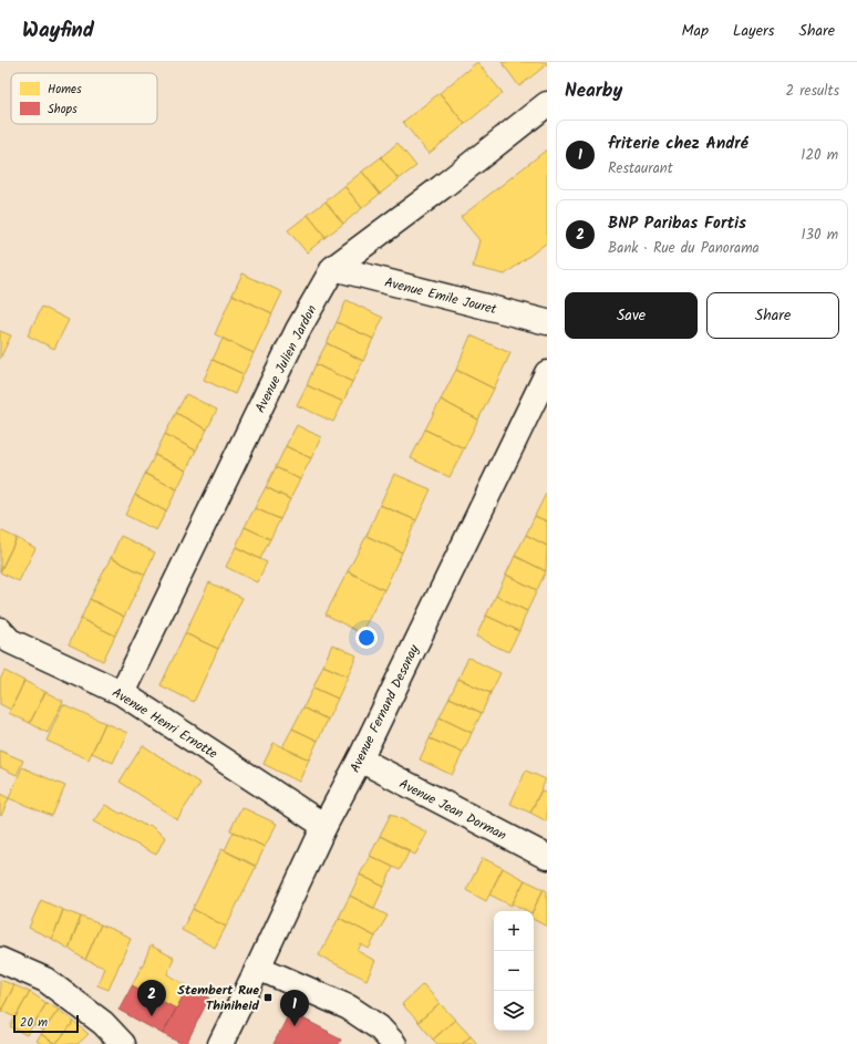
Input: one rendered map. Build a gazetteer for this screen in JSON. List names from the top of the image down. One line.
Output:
{"streets":{"street":["Avenue Emile Jouret","Avenue Julien Jardon","Avenue Fernand Desonay","Avenue Henri Ernotte","Avenue Jean Dorman"]},"crossings":[["Avenue Emile Jouret","Avenue Julien Jardon"],["Avenue Julien Jardon","Avenue Henri Ernotte"],["Avenue Fernand Desonay","Avenue Henri Ernotte"],["Avenue Fernand Desonay","Avenue Jean Dorman"]],"places":{"transit":["Stembert Rue Thiniheid"]},"legend":["Homes","Shops"],"scale_bar":"20 m","page":{"header":"Wayfind","nav":["Map","Layers","Share"],"heading":["Nearby","2 results"],"list":[{"mark":"1","name":"friterie chez André","note":"Restaurant","value":"120 m"},{"mark":"2","name":"BNP Paribas Fortis","note":"Bank · Rue du Panorama","value":"130 m"}],"buttons":["Save","Share"],"map_buttons":["+","−"],"pins":["2","1"],"scale":"20 m"}}
